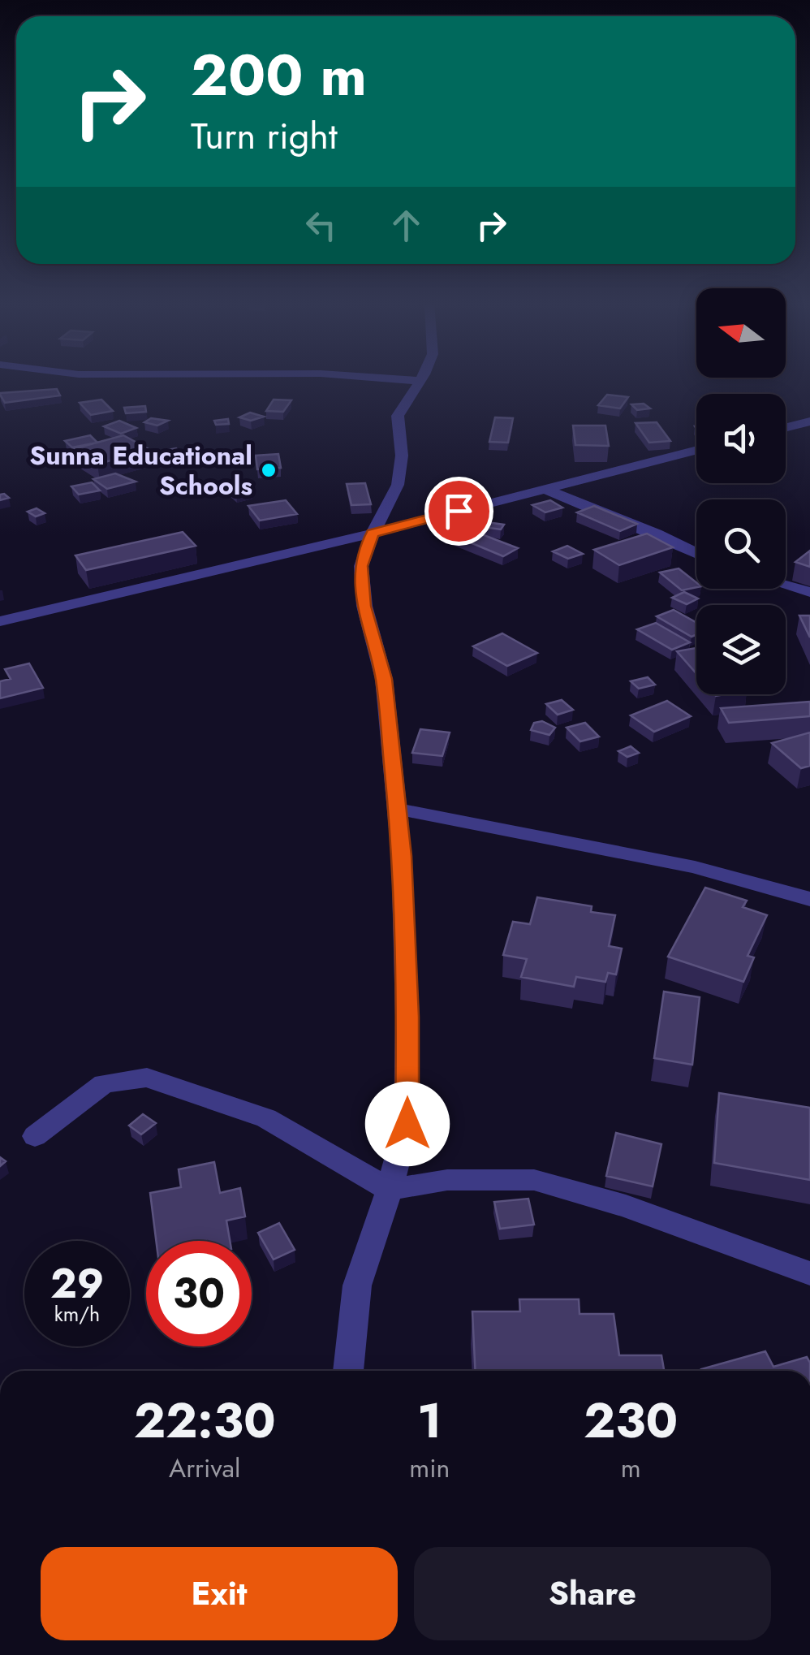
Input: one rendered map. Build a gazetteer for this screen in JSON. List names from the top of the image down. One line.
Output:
{"places":["Sunna Educational Schools"],"north":"left","page":{"turn":["200 m","Turn right"],"speed":"29 km/h","limit":"30","eta":["22:30","Arrival","1","min","230","m"],"buttons":["Exit","Share"]}}
